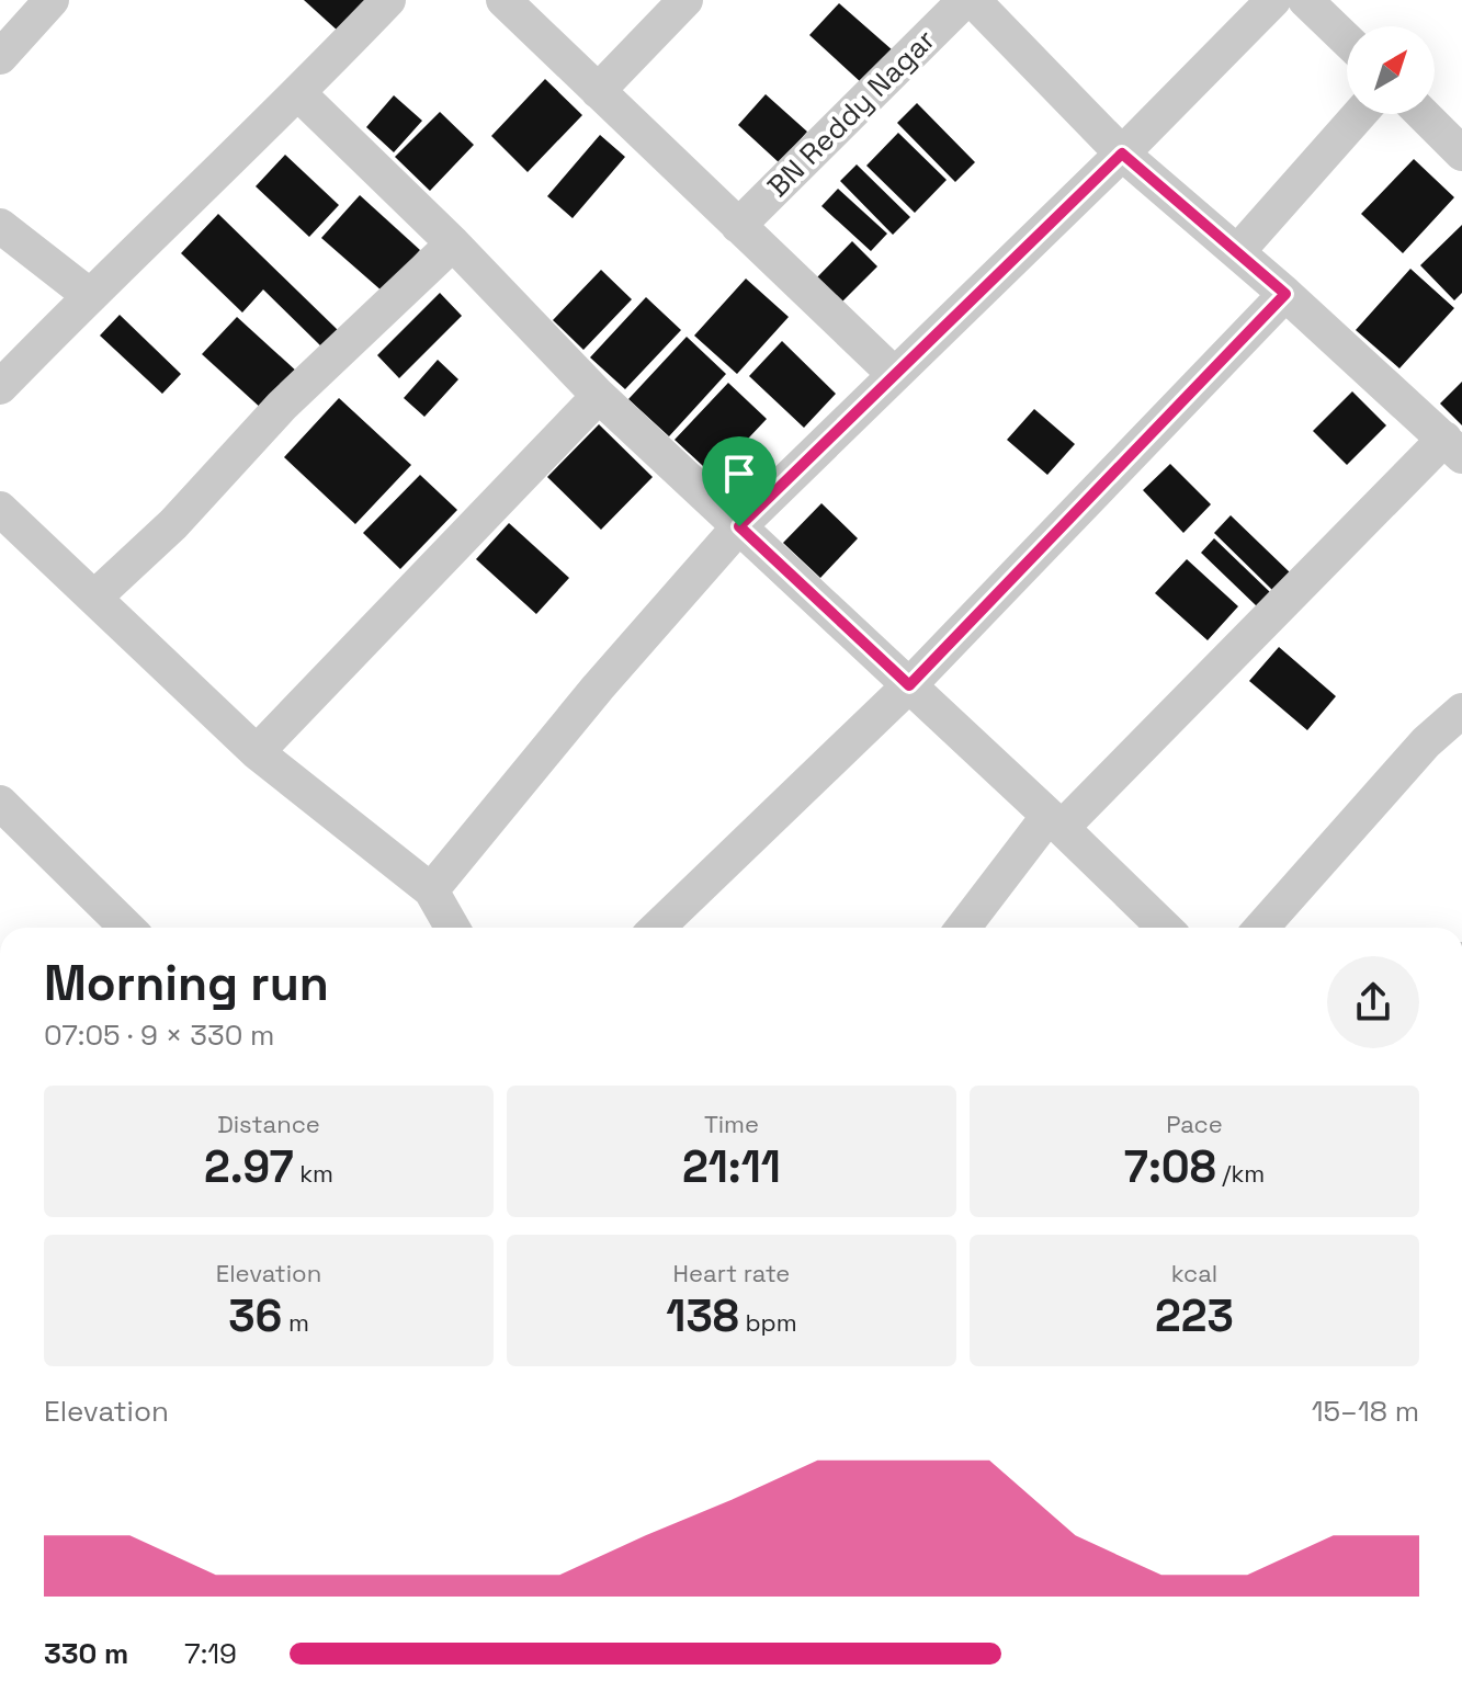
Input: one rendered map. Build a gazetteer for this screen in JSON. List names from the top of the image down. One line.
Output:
{"streets":{"street":["BN Reddy Nagar"]},"north":"top right","page":{"heading":["Morning run","07:05 · 9 × 330 m"],"stats":[["Distance","2.97 km"],["Time","21:11"],["Pace","7:08 /km"],["Elevation","36 m"],["Heart rate","138 bpm"],["kcal","223"]],"chart":["Elevation","15–18 m"],"list":[{"name":"330 m","note":"7:19"}]}}
